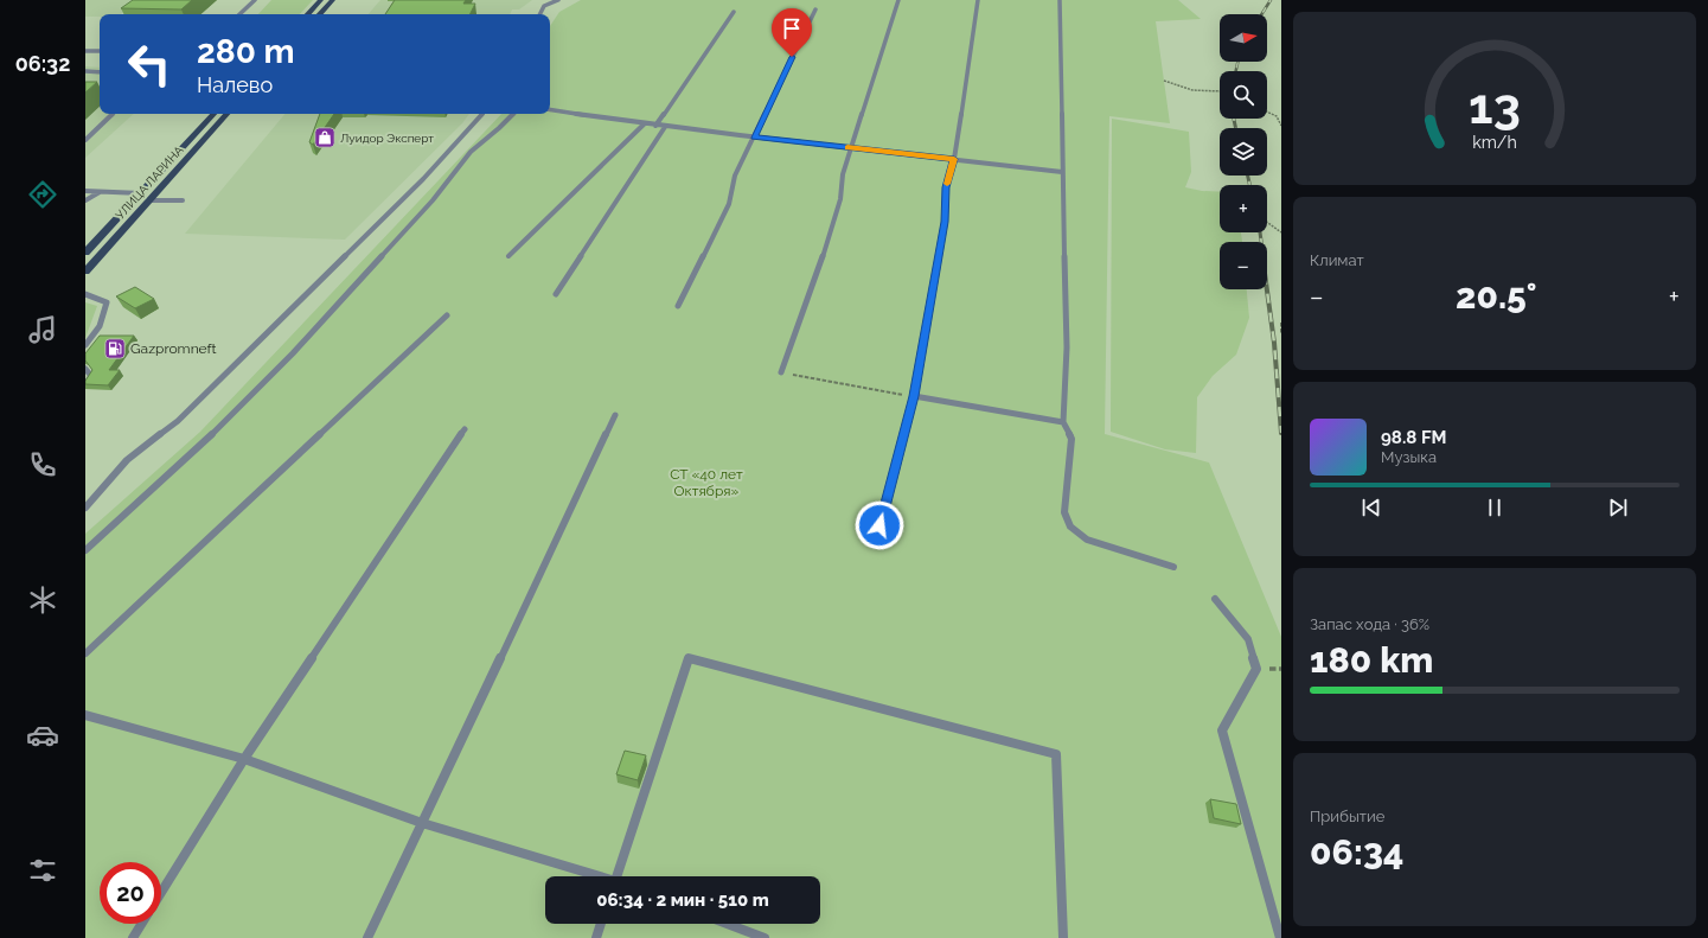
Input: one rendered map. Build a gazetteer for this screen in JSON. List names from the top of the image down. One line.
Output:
{"streets":{"main road":["УЛИЦА ЛАРИНА"]},"parks":["СТ «40 лет Октября»"],"places":{"shop":["Луидор Эксперт"],"fuel station":["Gazpromneft"]},"north":"right","page":{"tabs":"06:32","map_buttons":["+","−"],"turn":["280 m","Налево"],"tile":["Климат",["Запас хода · 36%","180 km"],["Прибытие","06:34"]],"heat":["−","20.5°","+"],"song":["98.8 FM","Музыка"],"limit":"20","trip":"06:34 · 2 мин · 510 m","gauge":["13","km/h"]}}
